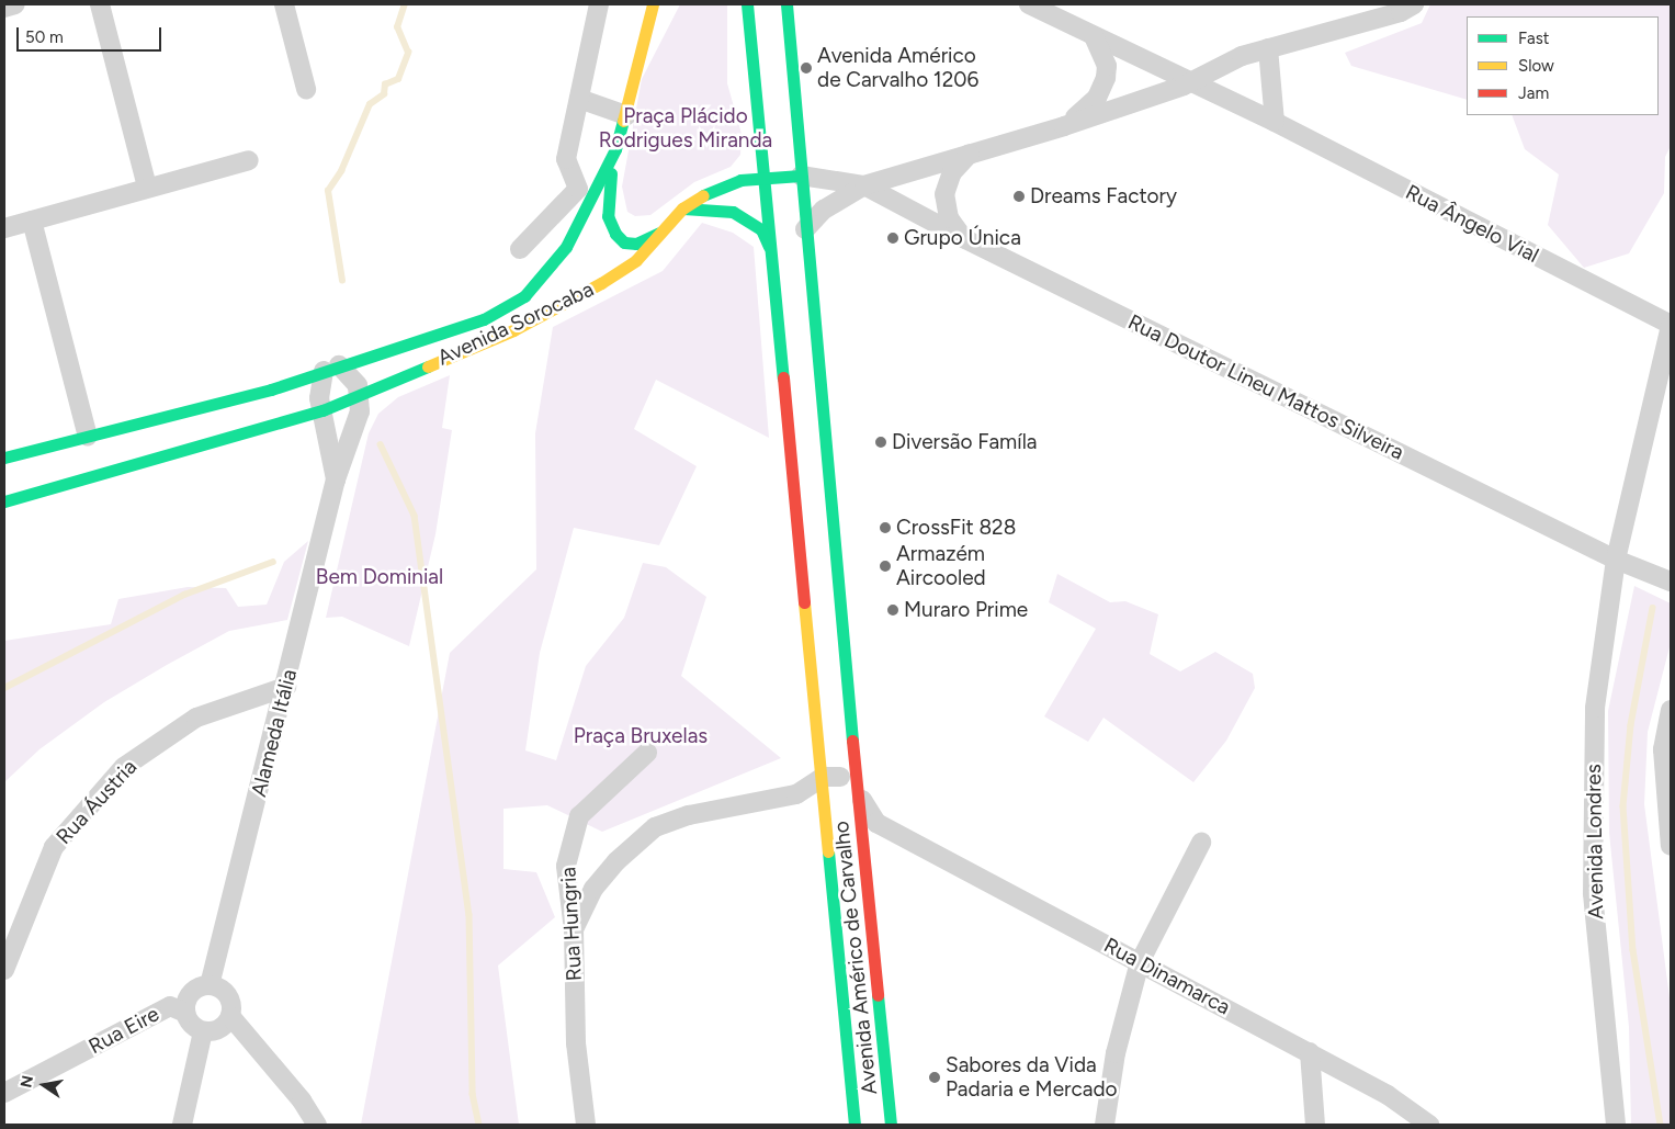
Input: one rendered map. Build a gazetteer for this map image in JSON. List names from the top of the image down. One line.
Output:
{"streets":{"main road":["Avenida Sorocaba","Avenida Américo de Carvalho"],"street":["Rua Ângelo Vial","Rua Doutor Lineu Mattos Silveira","Alameda Itália","Rua Áustria","Avenida Londres","Rua Hungria","Rua Dinamarca","Rua Eire"]},"crossings":[["Rua Ângelo Vial","Avenida Londres"],["Avenida Sorocaba","Alameda Itália"],["Avenida Sorocaba","Avenida Américo de Carvalho"],["Rua Doutor Lineu Mattos Silveira","Avenida Londres"],["Rua Doutor Lineu Mattos Silveira","Avenida Américo de Carvalho"],["Alameda Itália","Rua Áustria"],["Alameda Itália","Rua Eire"],["Avenida Américo de Carvalho","Rua Dinamarca"]],"parks":["Praça Plácido Rodrigues Miranda","Bem Dominial","Praça Bruxelas"],"places":["Avenida Américo de Carvalho 1206","Dreams Factory","Grupo Única","Diversão Famíla","CrossFit 828","Armazém Aircooled","Muraro Prime","Sabores da Vida Padaria e Mercado"],"legend":["Fast","Slow","Jam"],"scale_bar":"50 m","north":"left"}
